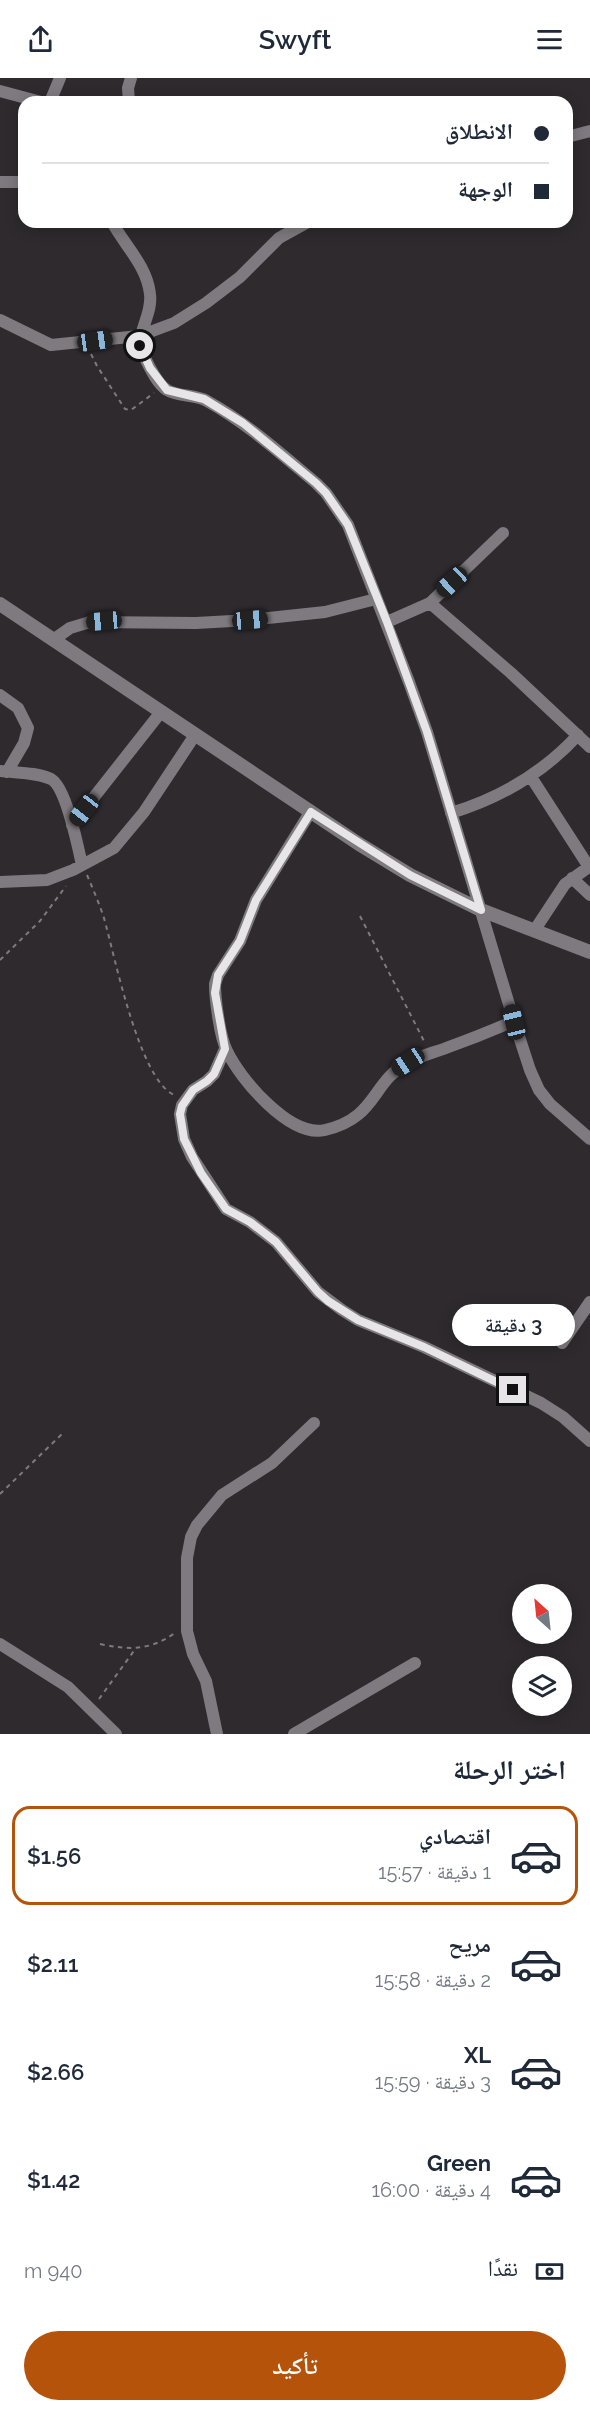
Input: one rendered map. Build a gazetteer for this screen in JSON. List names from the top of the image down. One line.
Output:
{"north":"top left","page":{"header":"Swyft","banner":["الانطلاق","الوجهة"],"bubble":"3 دقيقة","heading":"اختر الرحلة","list":[{"name":"اقتصادي","note":"1 دقيقة · 15:57","value":"$1.56"},{"name":"مريح","note":"2 دقيقة · 15:58","value":"$2.11"},{"name":"XL","note":"3 دقيقة · 15:59","value":"$2.66"},{"name":"Green","note":"4 دقيقة · 16:00","value":"$1.42"}],"pay":["نقدًا","940 m"],"buttons":"تأكيد"}}
